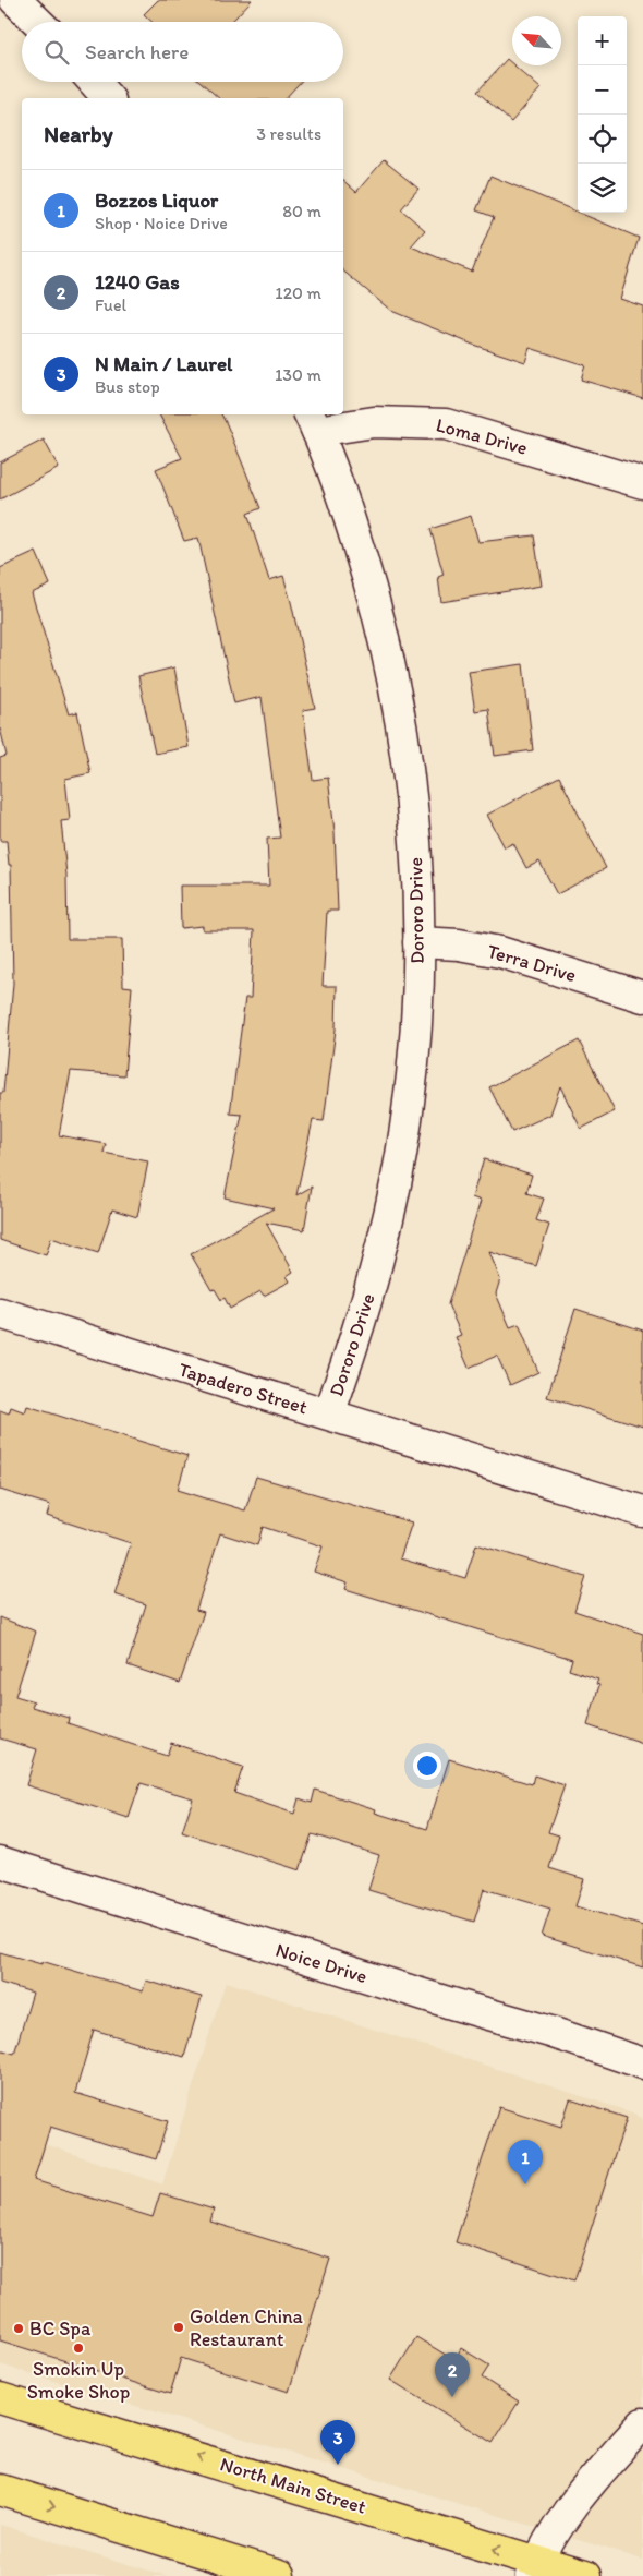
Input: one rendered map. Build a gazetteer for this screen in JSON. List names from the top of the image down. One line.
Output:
{"streets":{"main road":["North Main Street"],"street":["Loma Drive","Dororo Drive","Terra Drive","Tapadero Street","Noice Drive"]},"crossings":[["Loma Drive","Dororo Drive"],["Dororo Drive","Terra Drive"],["Dororo Drive","Tapadero Street"]],"places":["Golden China Restaurant","BC Spa","Smokin Up Smoke Shop"],"north":"top left","page":{"map_buttons":["+","−"],"search":"Search here","heading":["Nearby","3 results"],"list":[{"mark":"1","name":"Bozzos Liquor","note":"Shop · Noice Drive","value":"80 m"},{"mark":"2","name":"1240 Gas","note":"Fuel","value":"120 m"},{"mark":"3","name":"N Main / Laurel","note":"Bus stop","value":"130 m"}],"pins":["1","2","3"]}}
